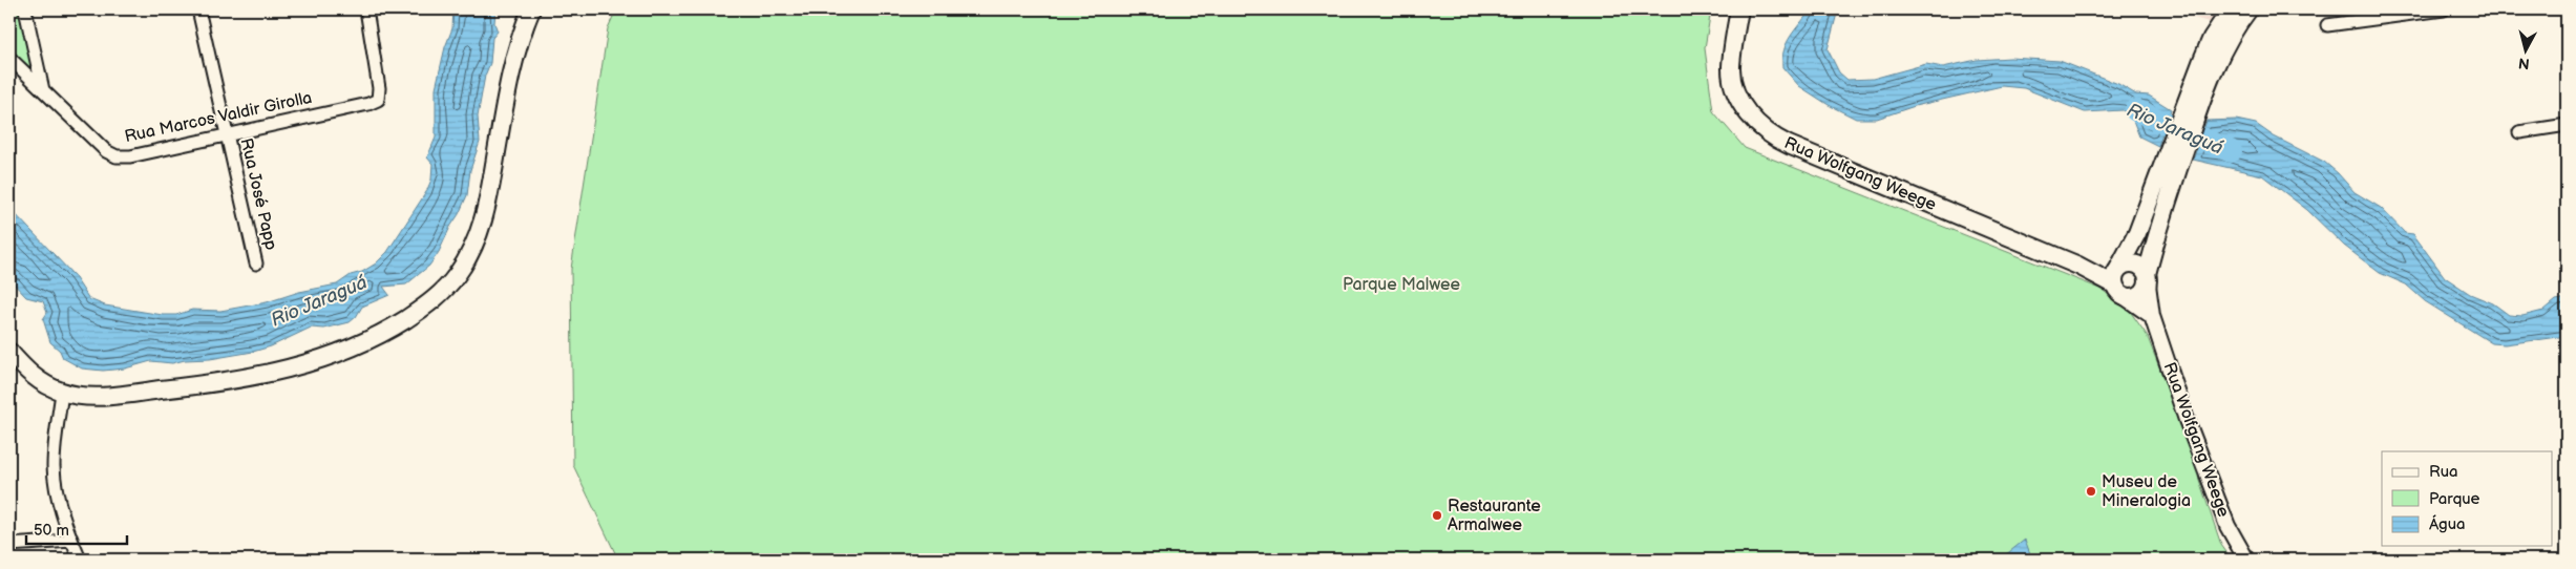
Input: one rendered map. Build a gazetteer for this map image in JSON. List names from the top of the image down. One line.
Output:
{"streets":{"main road":["Rua Wolfgang Weege"],"street":["Rua Marcos Valdir Girolla","Rua José Papp"]},"crossings":[["Rua Marcos Valdir Girolla","Rua José Papp"]],"water":["Rio Jaraguá"],"parks":["Parque Malwee"],"places":["Museu de Mineralogia","Restaurante Armalwee"],"legend":["Rua","Parque","Água"],"scale_bar":"50 m","north":"bottom"}
